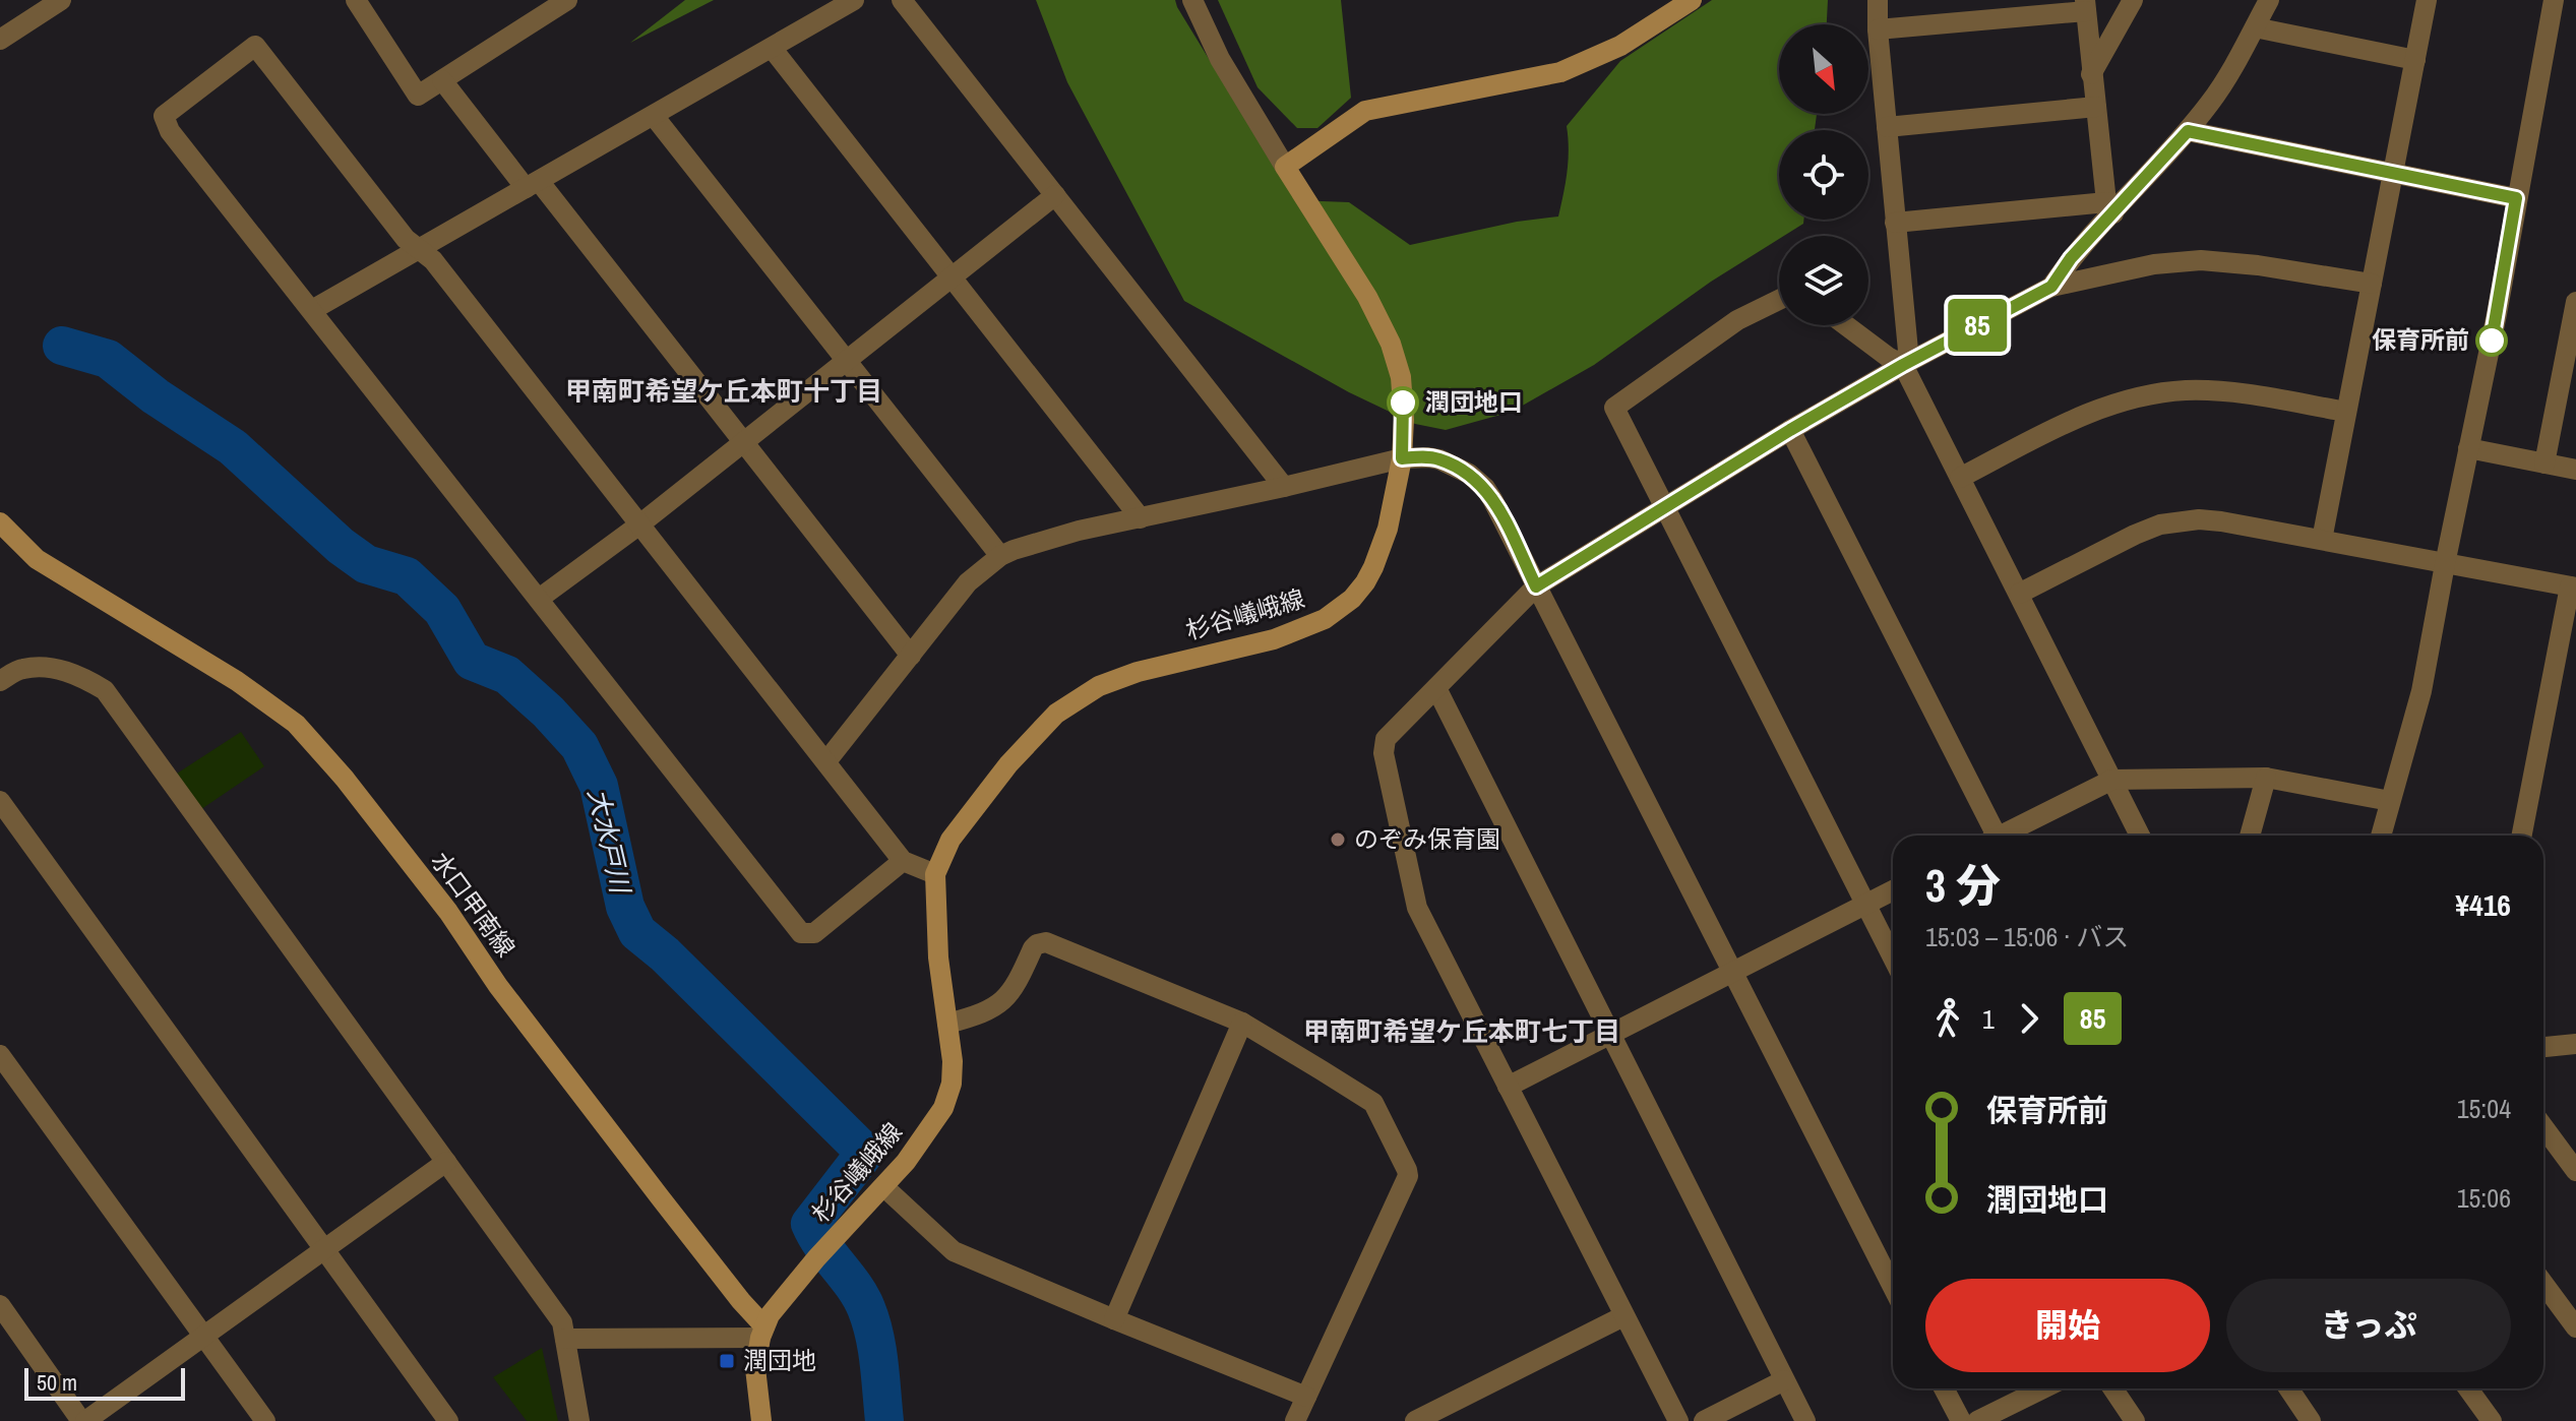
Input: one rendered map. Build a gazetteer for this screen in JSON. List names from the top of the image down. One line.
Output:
{"streets":{"main road":["杉谷嶬峨線","水口甲南線"]},"crossings":[["杉谷嶬峨線","水口甲南線"]],"districts":["甲南町希望ケ丘本町十丁目","甲南町希望ケ丘本町七丁目"],"water":["大水戸川"],"places":{"other":["保育所前","潤団地口","のぞみ保育園"],"transit":["潤団地"]},"lines":["bus line 85"],"scale_bar":"50 m","north":"bottom right","page":{"on_map":"85","heading":["3 分","15:03 – 15:06 · バス","¥416"],"legs":["1","85"],"list":[{"name":"保育所前","value":"15:04"},{"name":"潤団地口","value":"15:06"}],"buttons":["開始","きっぷ"],"scale":"50 m"}}
